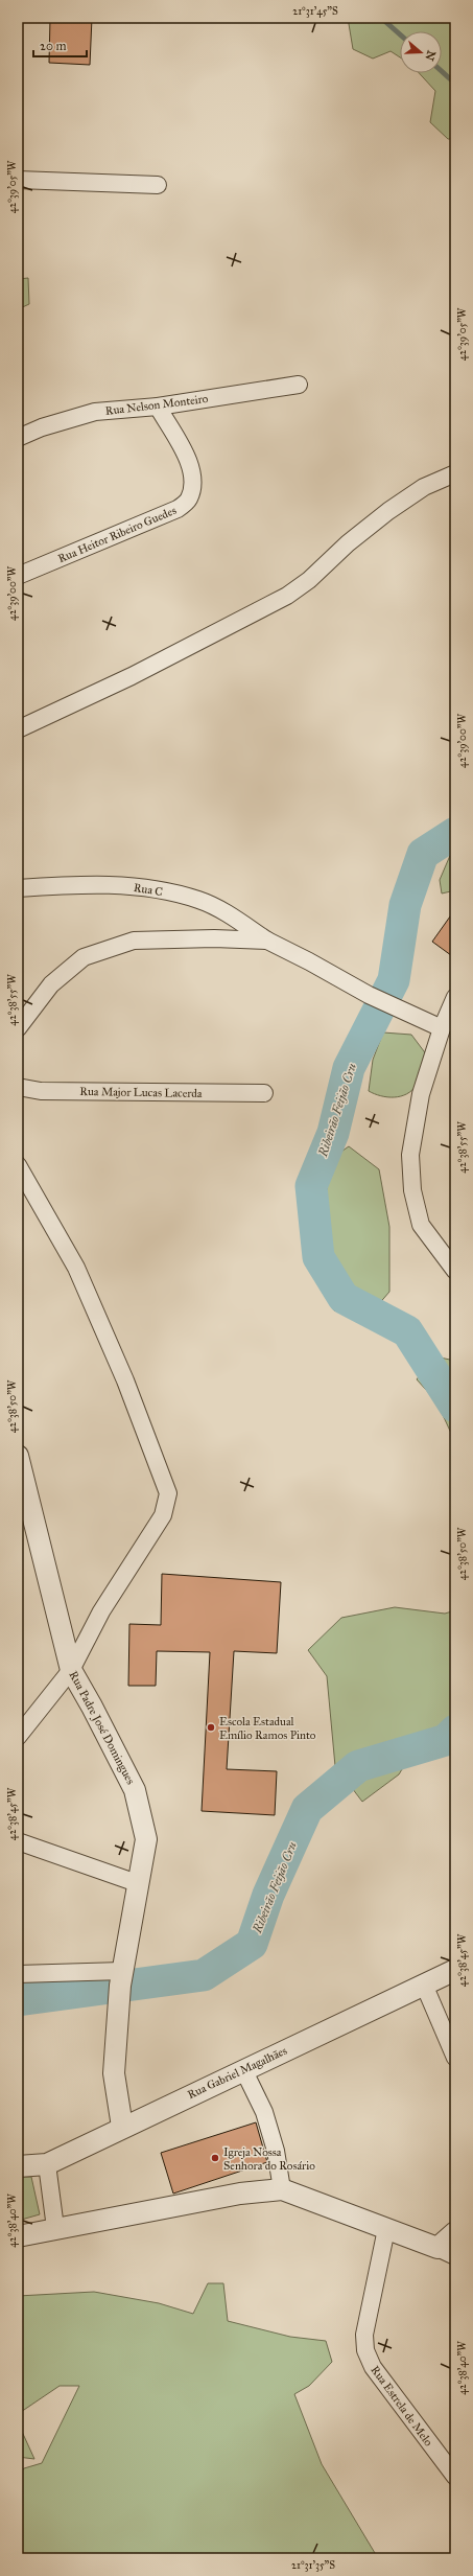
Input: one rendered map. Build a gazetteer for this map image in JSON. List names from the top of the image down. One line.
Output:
{"streets":{"street":["Rua Nelson Monteiro","Rua Heitor Ribeiro Guedes","Rua C","Rua Major Lucas Lacerda","Rua Padre José Domingues","Rua Gabriel Magalhães","Rua Estrela de Melo"]},"crossings":[["Rua Nelson Monteiro","Rua Heitor Ribeiro Guedes"],["Rua Padre José Domingues","Rua Gabriel Magalhães"]],"water":["Ribeirão Feijão Cru"],"places":["Escola Estadual Emílio Ramos Pinto","Igreja Nossa Senhora do Rosário"],"scale_bar":"20 m","north":"right","coordinates":["21°31'45\"S","42°39'05\"W","42°39'00\"W","42°38'55\"W","42°38'50\"W","42°38'45\"W","42°38'40\"W","21°31'35\"S"]}
